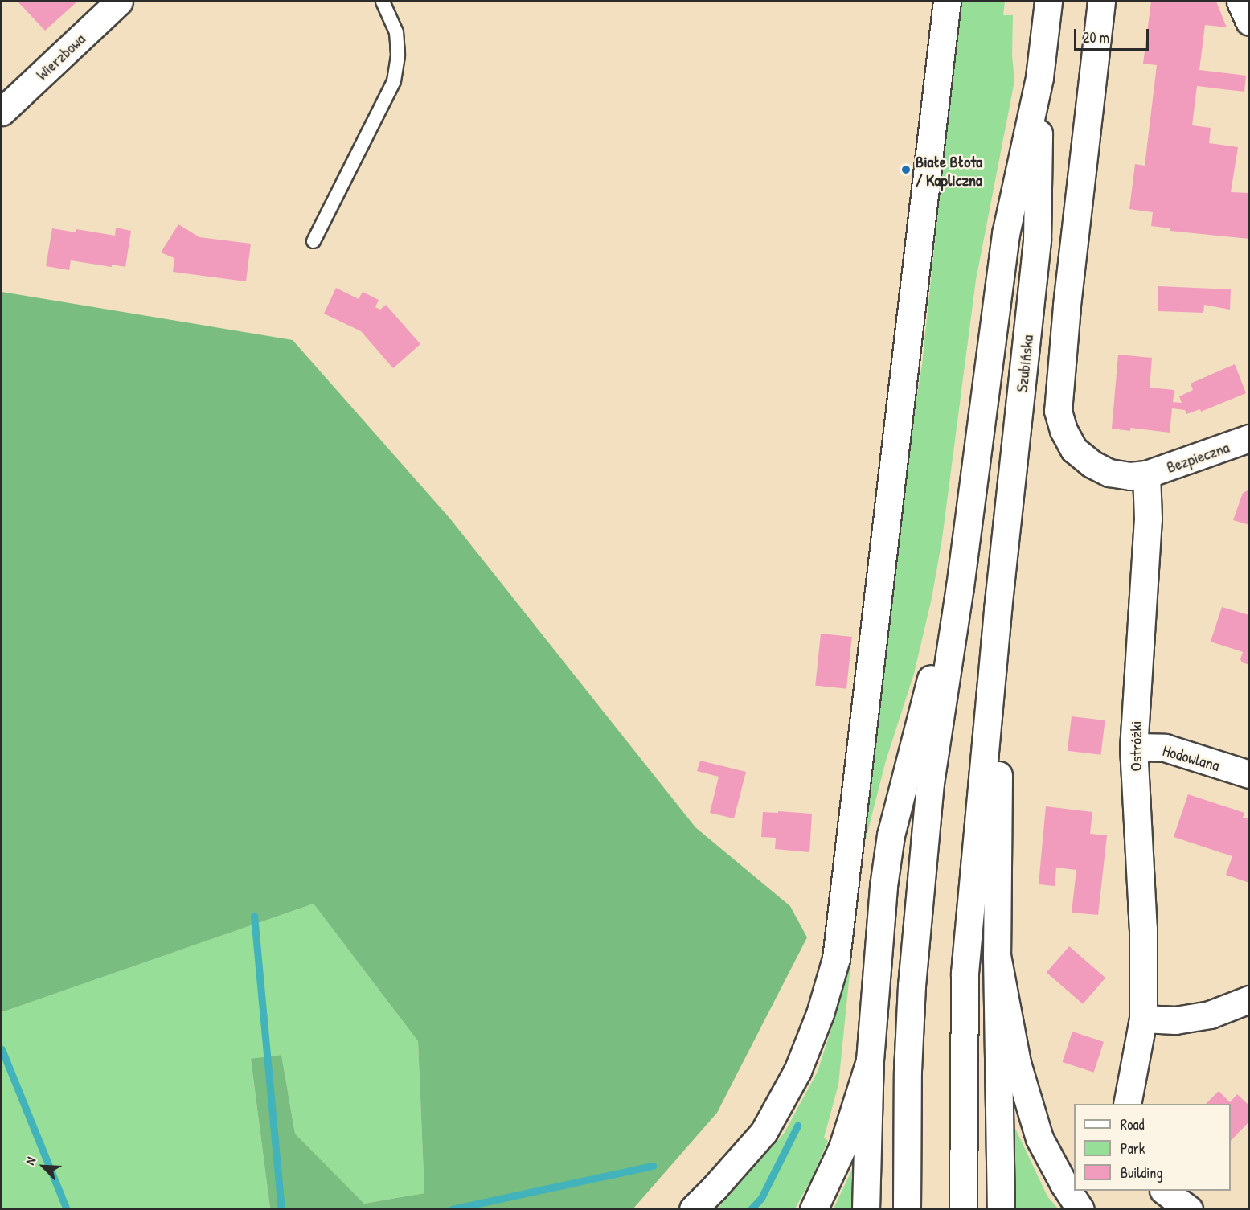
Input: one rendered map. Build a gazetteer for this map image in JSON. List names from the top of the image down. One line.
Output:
{"streets":{"main road":["Wierzbowa","Szubińska","Bezpieczna","Ostróżki","Hodowlana"]},"crossings":[["Bezpieczna","Ostróżki"],["Ostróżki","Hodowlana"]],"places":["Białe Błota / Kapliczna"],"legend":["Road","Park","Building"],"scale_bar":"20 m","north":"top left"}
